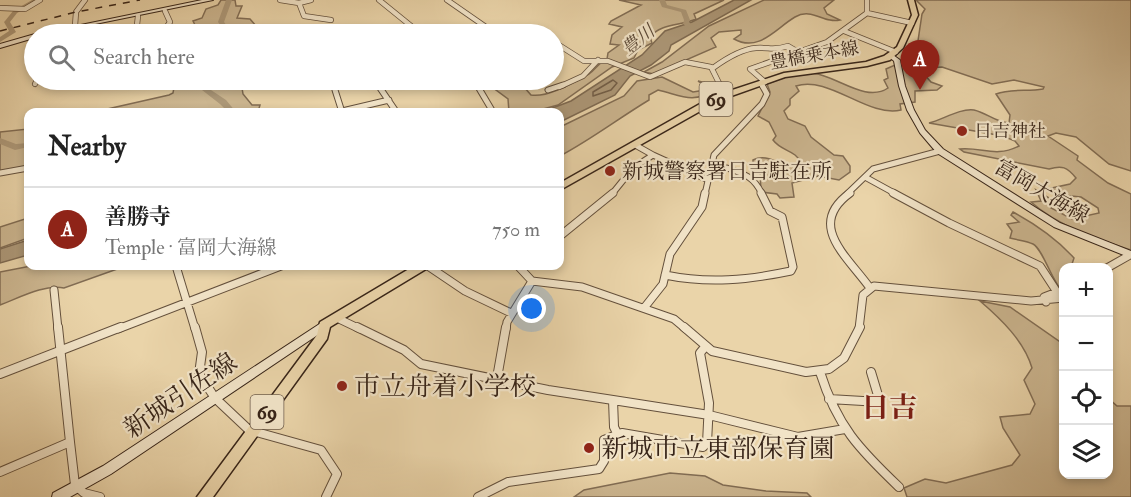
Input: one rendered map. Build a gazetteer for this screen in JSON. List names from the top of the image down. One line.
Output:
{"streets":{"main road":["豊橋乗本線","69","富岡大海線","新城引佐線"]},"crossings":[["豊橋乗本線","富岡大海線"],["69","新城引佐線"]],"districts":["日吉"],"water":["豊川"],"places":["日吉神社","新城警察署日吉駐在所","市立舟着小学校","新城市立東部保育園"],"page":{"search":"Search here","pins":"A","heading":"Nearby","list":[{"mark":"A","name":"善勝寺","note":"Temple · 富岡大海線","value":"750 m"}],"map_buttons":["+","−"]}}
